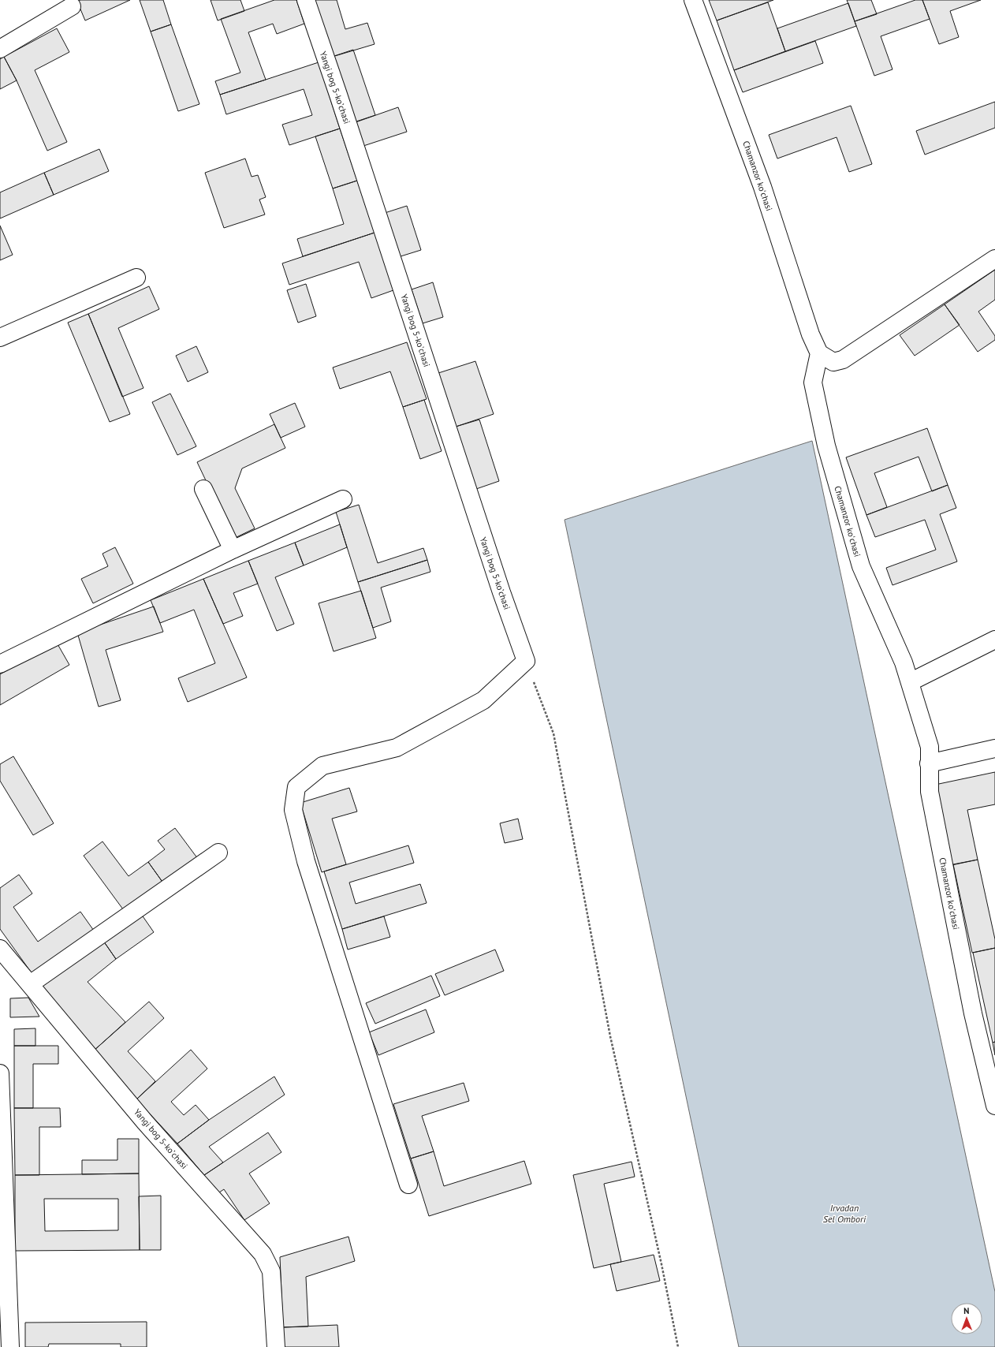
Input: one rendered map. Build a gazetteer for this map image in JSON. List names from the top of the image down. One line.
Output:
{"streets":{"street":["Yangi bog 5-koʼchasi","Chamanzor koʻchasi"]},"water":["Irvadan Sel Ombori"],"north":"top"}
